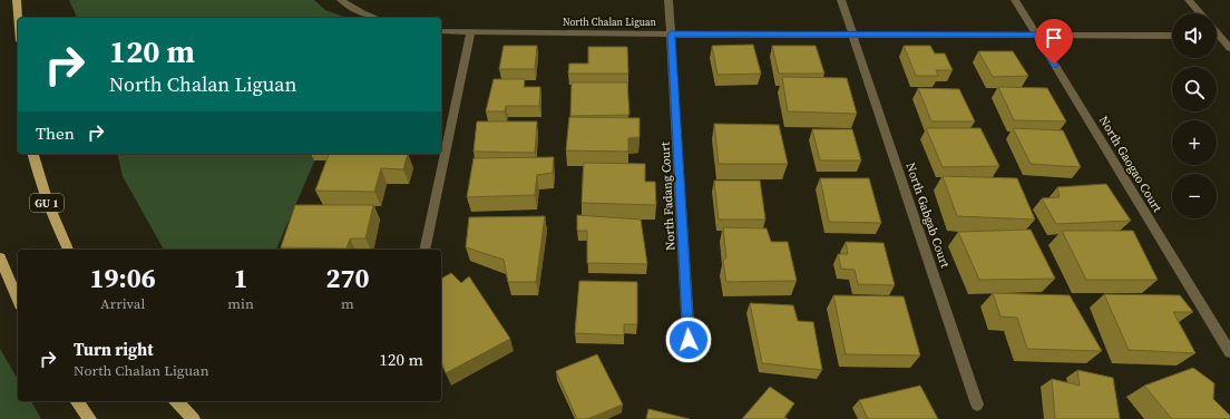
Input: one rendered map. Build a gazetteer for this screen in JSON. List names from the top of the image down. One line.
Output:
{"streets":{"main road":["GU 1"],"street":["North Chalan Liguan","North Gaogao Court","North Fadang Court","North Gabgab Court"]},"crossings":[["North Chalan Liguan","North Gaogao Court"],["North Chalan Liguan","North Fadang Court"],["North Chalan Liguan","North Gabgab Court"]],"page":{"map_buttons":["+","−"],"turn":["120 m","North Chalan Liguan"],"then":"Then","eta":["19:06","Arrival","1","min","270","m"],"list":[{"name":"Turn right","note":"North Chalan Liguan","value":"120 m"}]}}
